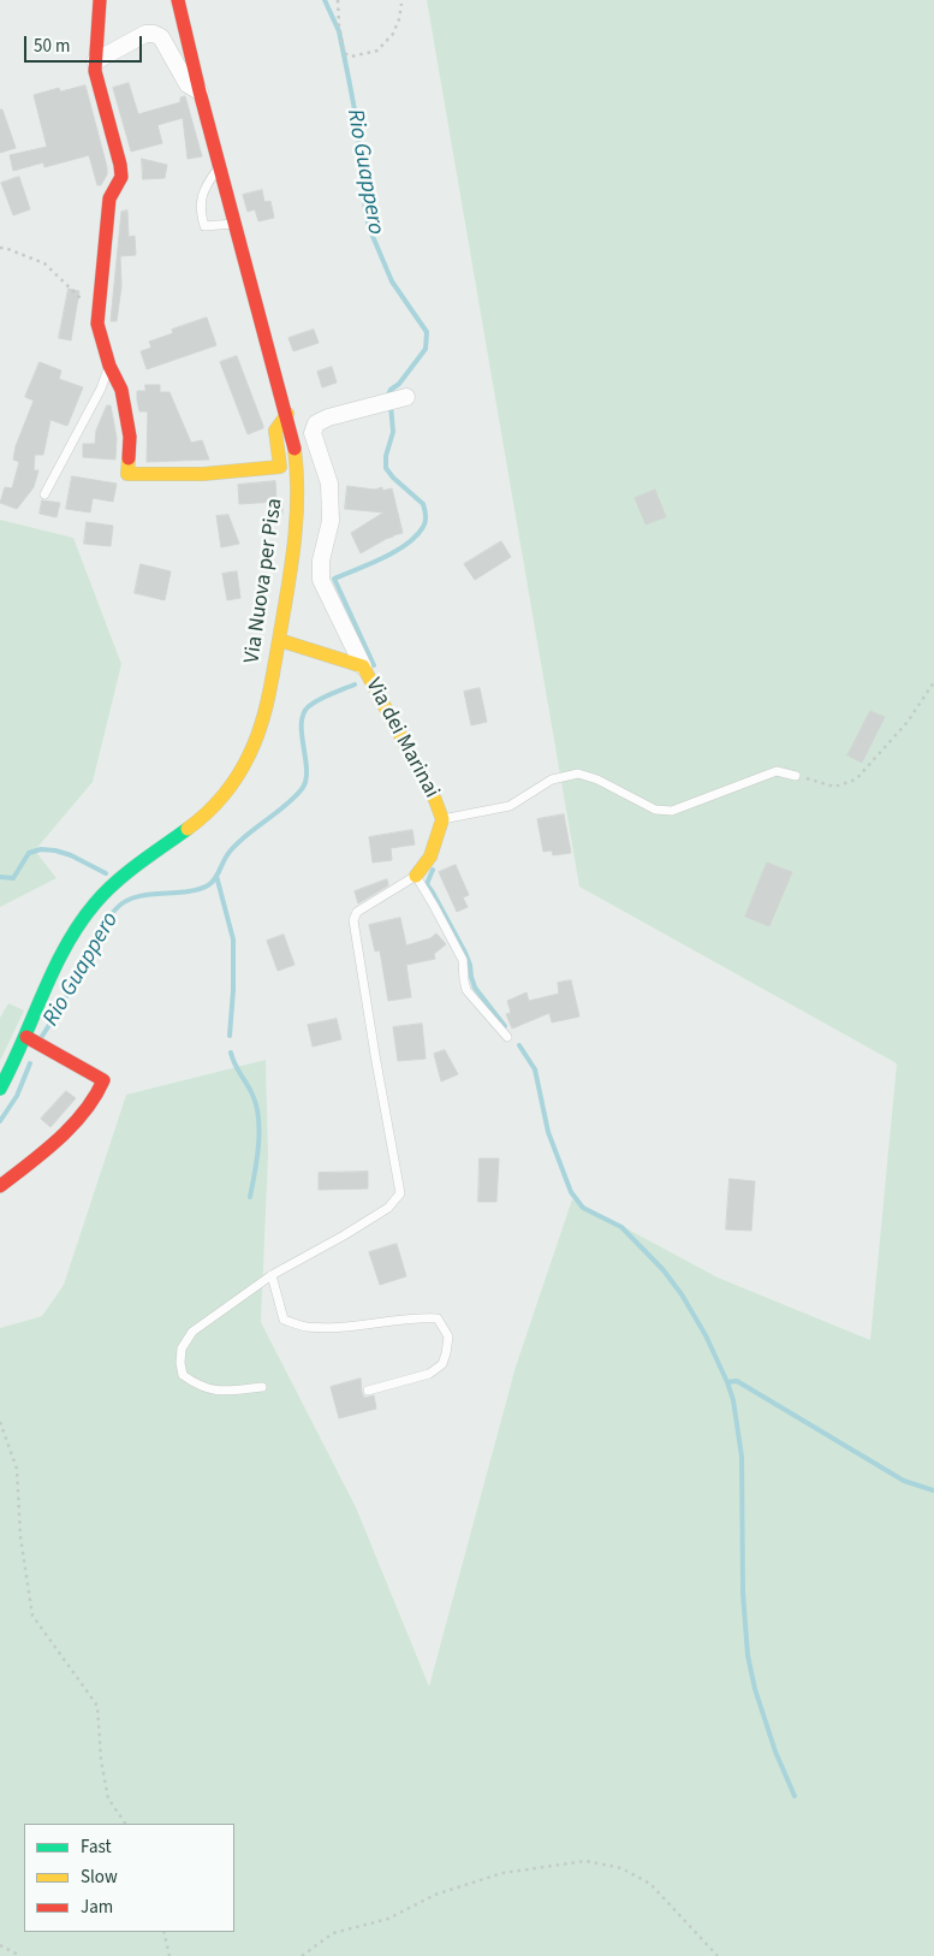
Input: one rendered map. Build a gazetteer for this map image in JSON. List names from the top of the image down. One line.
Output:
{"streets":{"street":["Via Nuova per Pisa","Via dei Marinai"]},"crossings":[["Via Nuova per Pisa","Via dei Marinai"]],"water":["Rio Guappero"],"legend":["Fast","Slow","Jam"],"scale_bar":"50 m"}
